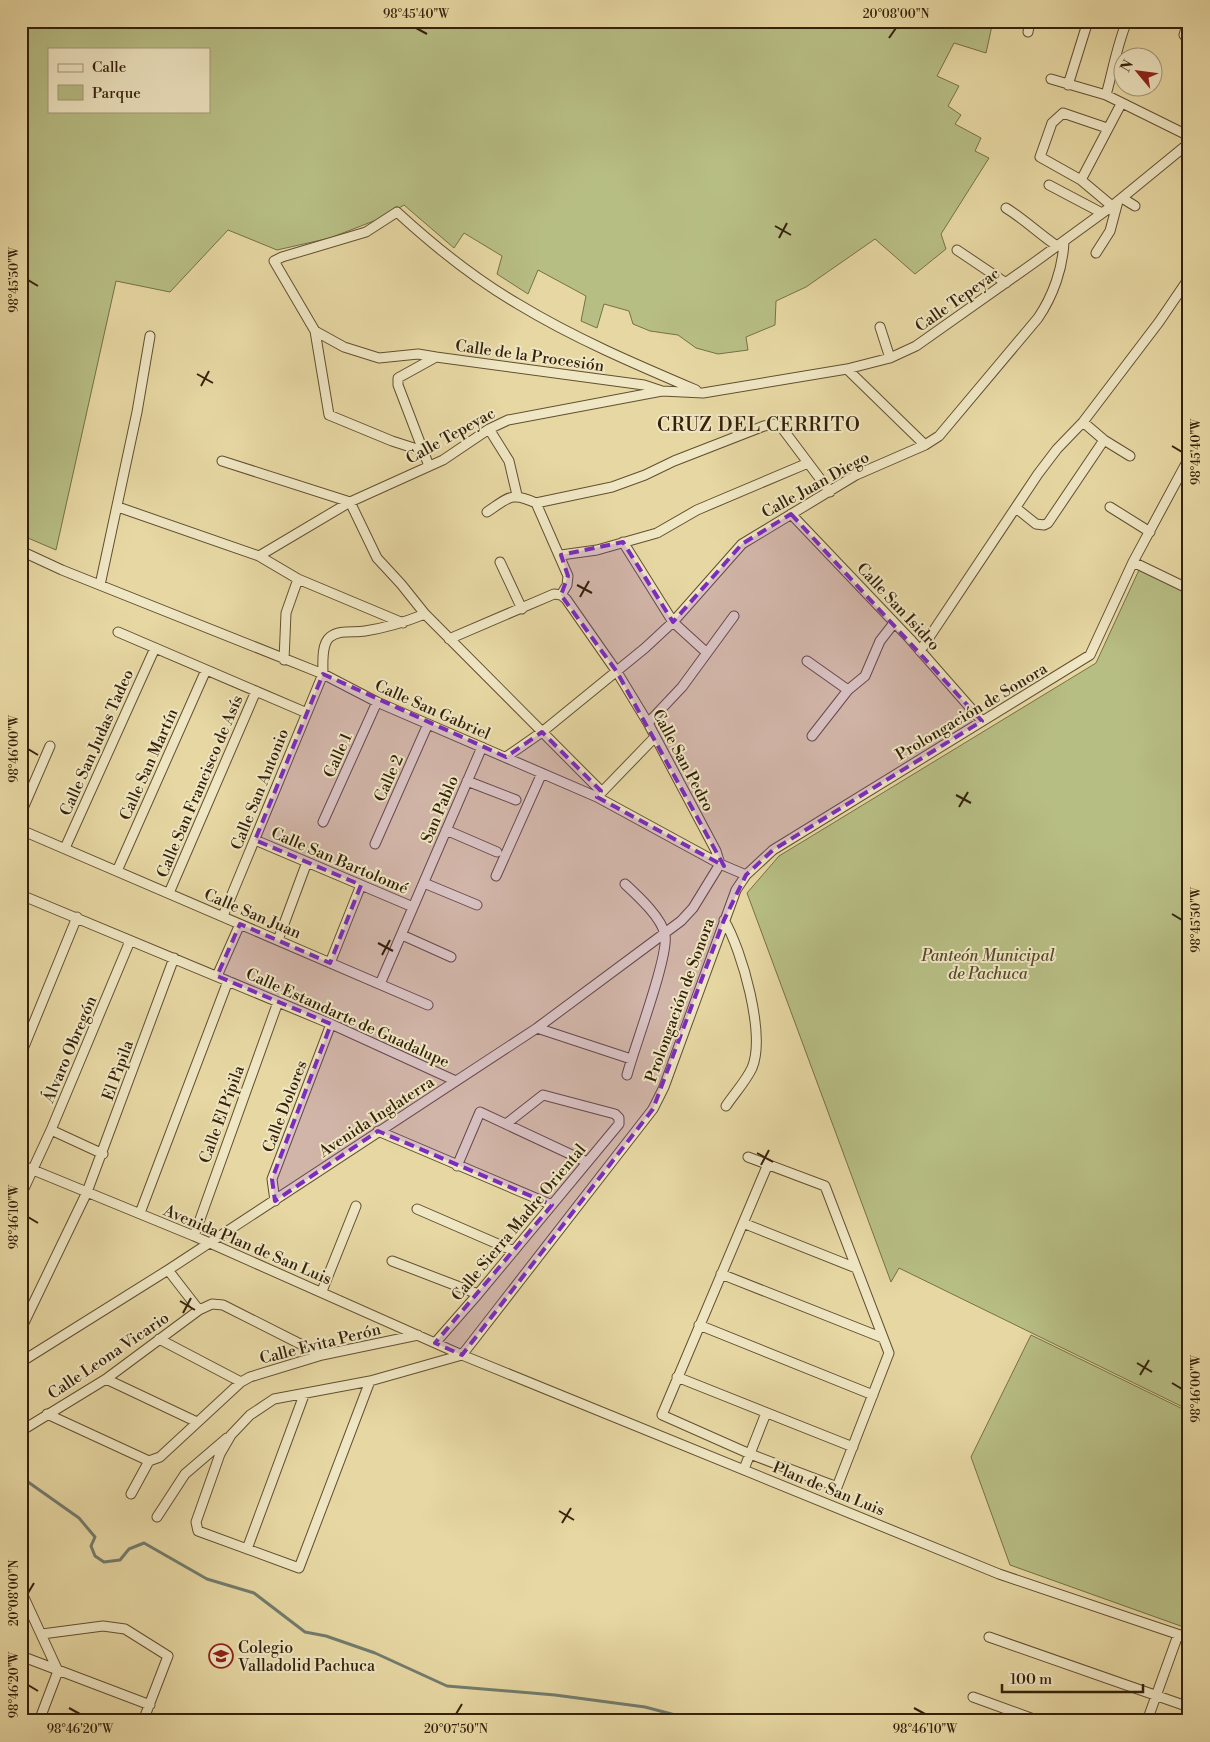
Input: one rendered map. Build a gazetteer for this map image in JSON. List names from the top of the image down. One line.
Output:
{"streets":{"street":["Calle Tepeyac","Calle de la Procesión","Calle Juan Diego","Calle San Isidro","Calle San Gabriel","Prolongación de Sonora","Calle San Judas Tadeo","Calle 1","Calle San Pedro","Calle San Martín","Calle 2","Calle San Francisco de Asís","Calle San Antonio","San Pablo","Calle San Bartolomé","Calle San Juan","Calle Estandarte de Guadalupe","Álvaro Obregón","El Pìpila","Calle Dolores","Calle El Pípila","Avenida Inglaterra","Calle Sierra Madre Oriental","Avenida Plan de San Luis","Calle Evita Perón","Calle Leona Vicario","Plan de San Luis"]},"crossings":[["Calle Tepeyac","Calle de la Procesión"],["Calle Tepeyac","Calle Juan Diego"],["Calle Juan Diego","Calle San Isidro"],["Calle Juan Diego","Calle San Gabriel"],["Calle Juan Diego","Calle San Pedro"],["Calle San Isidro","Prolongación de Sonora"],["Calle San Gabriel","Prolongación de Sonora"],["Calle San Gabriel","Calle 1"],["Calle San Gabriel","Calle San Pedro"],["Calle San Gabriel","Calle 2"],["Calle San Gabriel","Calle San Antonio"],["Calle San Gabriel","San Pablo"],["Calle San Gabriel","Avenida Inglaterra"],["Prolongación de Sonora","Avenida Plan de San Luis"],["Prolongación de Sonora","Plan de San Luis"],["Calle San Judas Tadeo","Calle San Juan"],["Calle San Pedro","Avenida Inglaterra"],["Calle San Martín","Calle San Juan"],["Calle San Francisco de Asís","Calle San Juan"],["Calle San Antonio","Calle San Bartolomé"],["Calle San Antonio","Calle San Juan"],["San Pablo","Calle San Bartolomé"],["San Pablo","Calle San Juan"],["Calle Estandarte de Guadalupe","Álvaro Obregón"],["Calle Estandarte de Guadalupe","El Pìpila"],["Calle Estandarte de Guadalupe","Calle Dolores"],["Calle Estandarte de Guadalupe","Calle El Pípila"],["Calle Estandarte de Guadalupe","Avenida Inglaterra"],["Calle Estandarte de Guadalupe","Avenida Plan de San Luis"],["Álvaro Obregón","Avenida Plan de San Luis"],["El Pìpila","Avenida Plan de San Luis"],["Calle Dolores","Avenida Inglaterra"],["Calle El Pípila","Avenida Plan de San Luis"],["Avenida Inglaterra","Avenida Plan de San Luis"],["Calle Sierra Madre Oriental","Avenida Plan de San Luis"],["Avenida Plan de San Luis","Calle Evita Perón"],["Avenida Plan de San Luis","Plan de San Luis"],["Calle Evita Perón","Calle Leona Vicario"]],"districts":["CRUZ DEL CERRITO"],"parks":["Panteón Municipal de Pachuca"],"places":{"school or university":["Colegio Valladolid Pachuca"]},"legend":["Calle","Parque"],"scale_bar":"100 m","north":"top left","coordinates":["98°45'40\"W","20°08'00\"N","98°45'50\"W","98°46'00\"W","98°46'10\"W","98°46'20\"W","20°07'50\"N"]}
